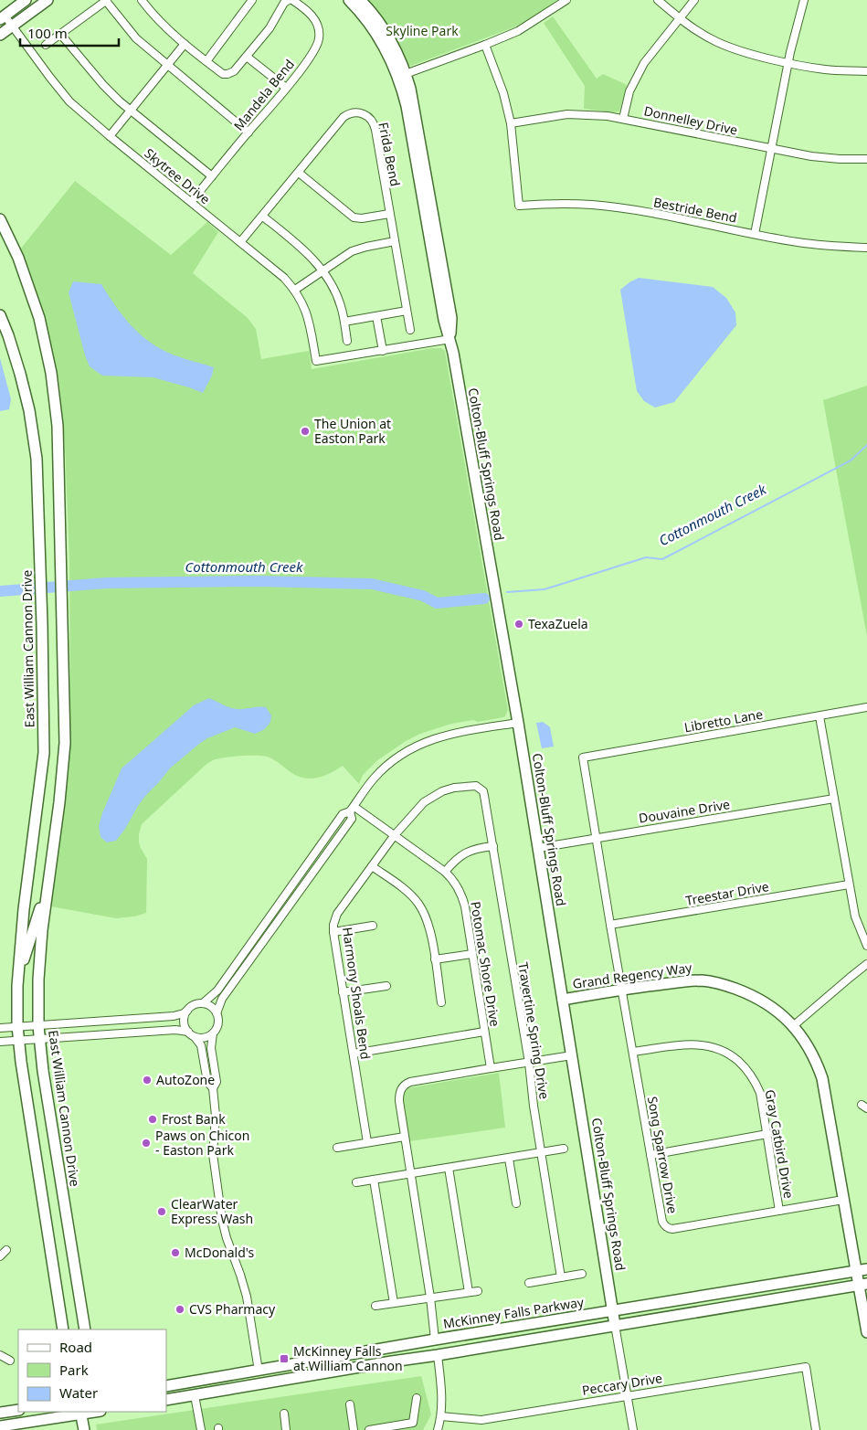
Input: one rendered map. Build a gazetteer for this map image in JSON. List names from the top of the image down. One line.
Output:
{"streets":{"street":["Mandela Bend","Donnelley Drive","Frida Bend","Skytree Drive","Bestride Bend","Colton-Bluff Springs Road","East William Cannon Drive","Libretto Lane","Douvaine Drive","Treestar Drive","Potomac Shore Drive","Grand Regency Way","Harmony Shoals Bend","Travertine Spring Drive","Gray Catbird Drive","Song Sparrow Drive","McKinney Falls Parkway","Peccary Drive"]},"crossings":[["Mandela Bend","Skytree Drive"],["Donnelley Drive","Bestride Bend"],["Frida Bend","Skytree Drive"],["Colton-Bluff Springs Road","Douvaine Drive"],["Colton-Bluff Springs Road","Grand Regency Way"],["Colton-Bluff Springs Road","McKinney Falls Parkway"],["Libretto Lane","Song Sparrow Drive"],["Douvaine Drive","Song Sparrow Drive"],["Treestar Drive","Song Sparrow Drive"],["Potomac Shore Drive","Harmony Shoals Bend"],["Grand Regency Way","Song Sparrow Drive"],["Grand Regency Way","McKinney Falls Parkway"],["Harmony Shoals Bend","Travertine Spring Drive"],["Gray Catbird Drive","Song Sparrow Drive"]],"water":["Cottonmouth Creek"],"parks":["Skyline Park"],"places":{"other":["The Union at Easton Park","TexaZuela","AutoZone","Frost Bank","Paws on Chicon - Easton Park","ClearWater Express Wash","McDonald's","CVS Pharmacy"],"transit":["McKinney Falls at William Cannon"]},"legend":["Road","Park","Water"],"scale_bar":"100 m"}
